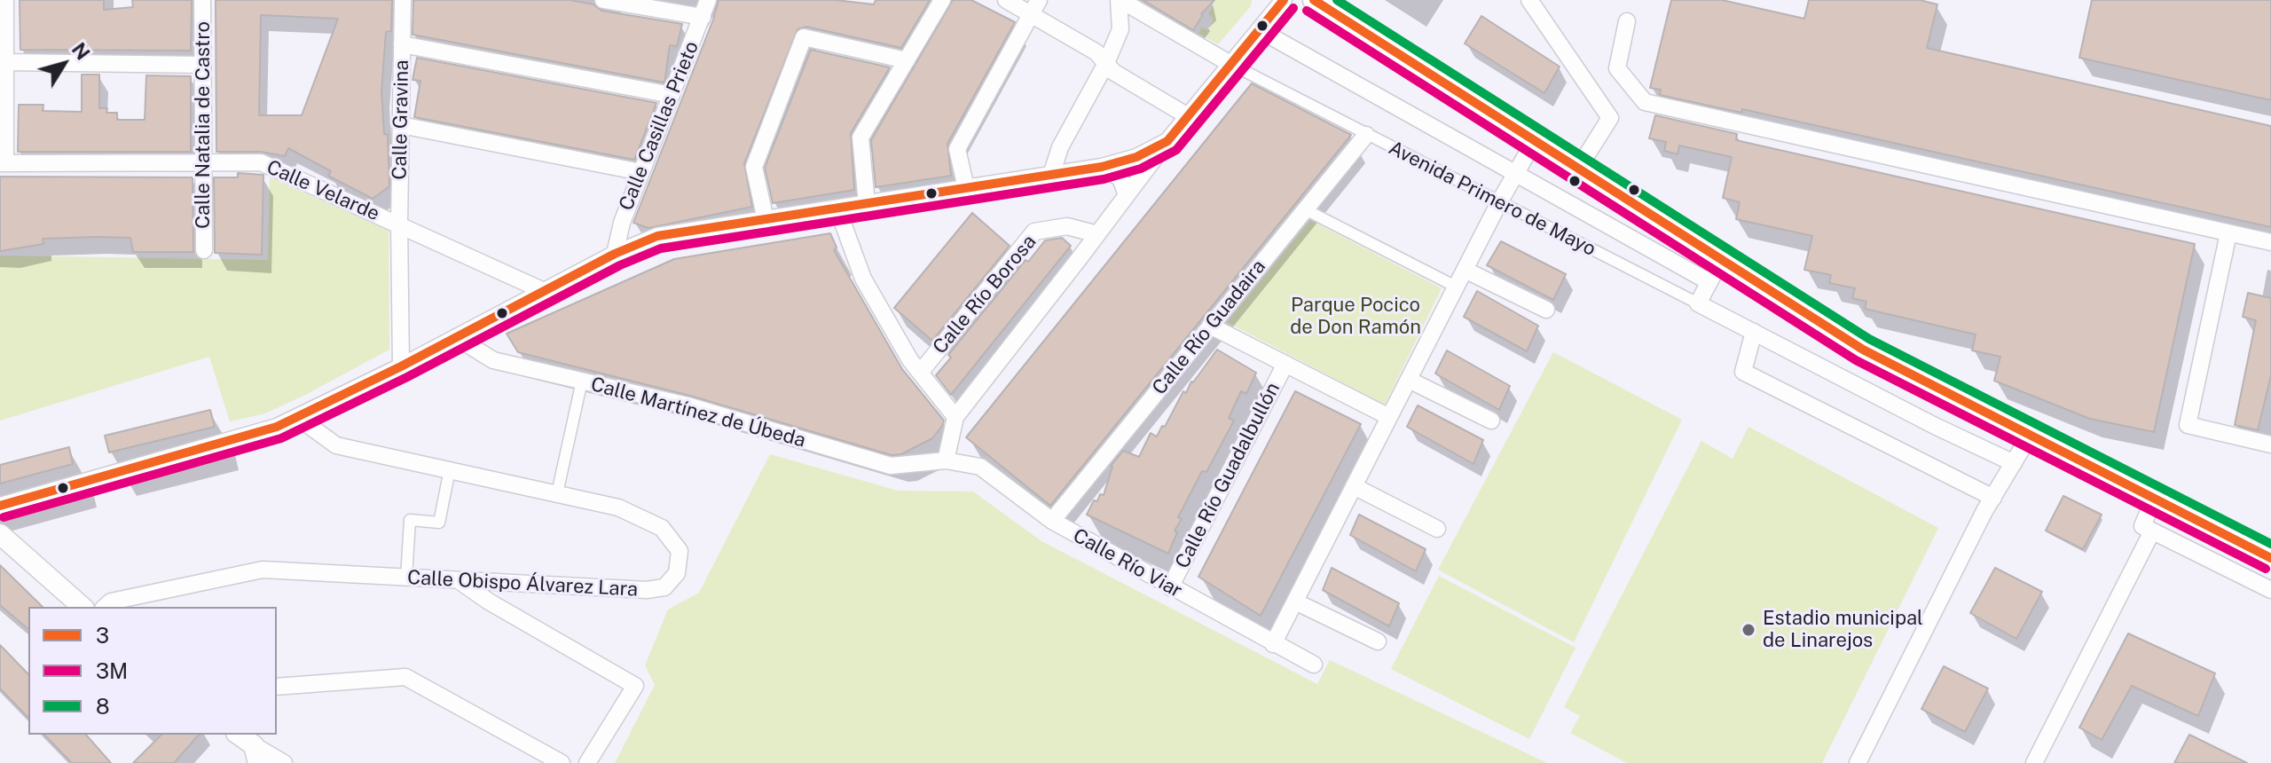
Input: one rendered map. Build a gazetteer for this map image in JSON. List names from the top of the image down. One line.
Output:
{"streets":{"street":["Calle Gravina","Calle Natalia de Castro","Calle Casillas Prieto","Calle Velarde","Avenida Primero de Mayo","Calle Río Borosa","Calle Río Guadaira","Calle Martínez de Úbeda","Calle Río Guadalbullón","Calle Río Viar","Calle Obispo Álvarez Lara"]},"crossings":[["Calle Gravina","Calle Velarde"],["Calle Natalia de Castro","Calle Velarde"],["Avenida Primero de Mayo","Calle Río Guadaira"],["Calle Río Guadaira","Calle Río Viar"],["Calle Martínez de Úbeda","Calle Río Viar"],["Calle Río Guadalbullón","Calle Río Viar"]],"parks":["Parque Pocico de Don Ramón"],"places":["Estadio municipal de Linarejos"],"lines":["transit line 3","transit line 8","transit line 3M"],"legend":["3","3M","8"],"north":"top right"}
